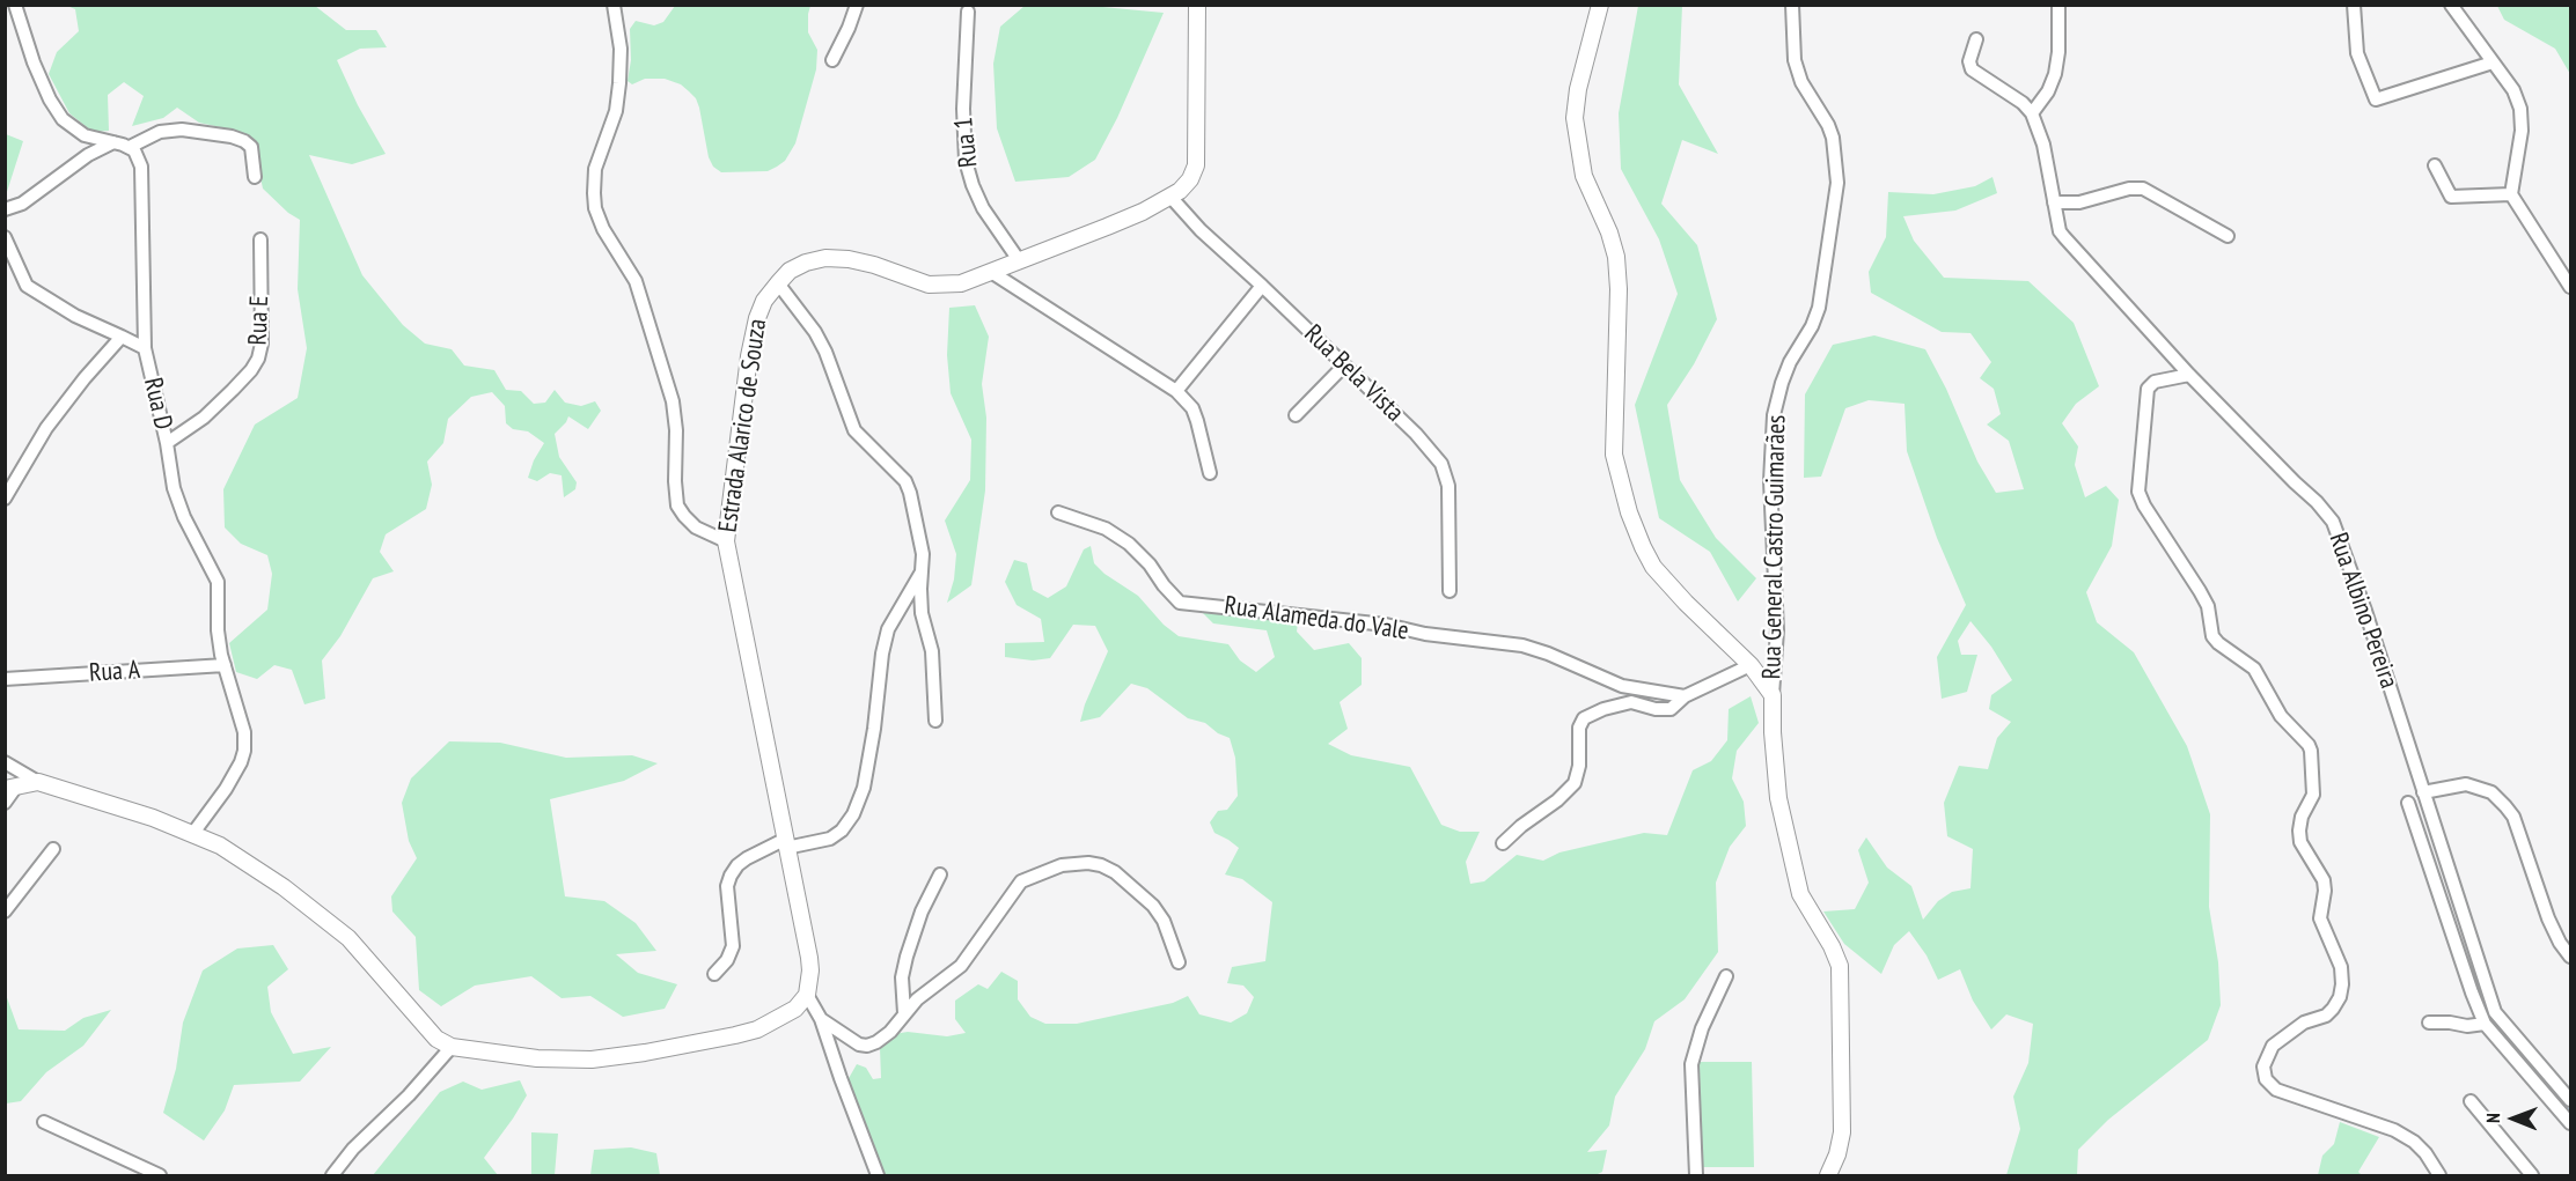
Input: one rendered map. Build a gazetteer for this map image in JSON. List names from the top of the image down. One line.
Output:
{"streets":{"main road":["Estrada Alarico de Souza"],"street":["Rua 1","Rua E","Rua Bela Vista","Rua D","Rua General Castro Guimarães","Rua Albino Pereira","Rua Alameda do Vale","Rua A"]},"crossings":[["Rua 1","Estrada Alarico de Souza"],["Rua E","Rua D"],["Rua Bela Vista","Estrada Alarico de Souza"],["Rua D","Rua A"]],"north":"left"}
